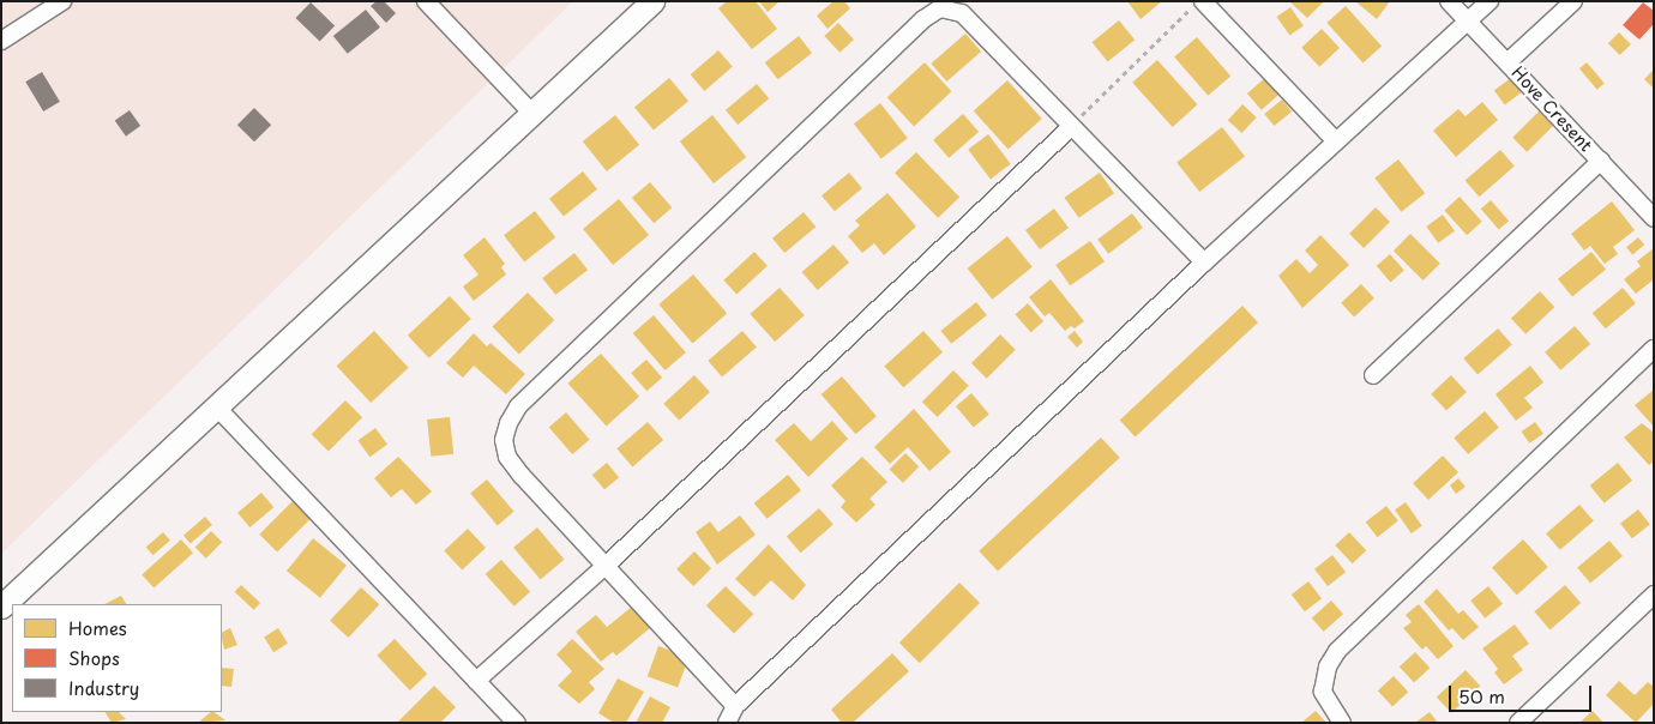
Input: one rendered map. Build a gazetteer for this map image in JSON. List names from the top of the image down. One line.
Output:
{"streets":{"street":["Hove Cresent"]},"legend":["Homes","Shops","Industry"],"scale_bar":"50 m"}
